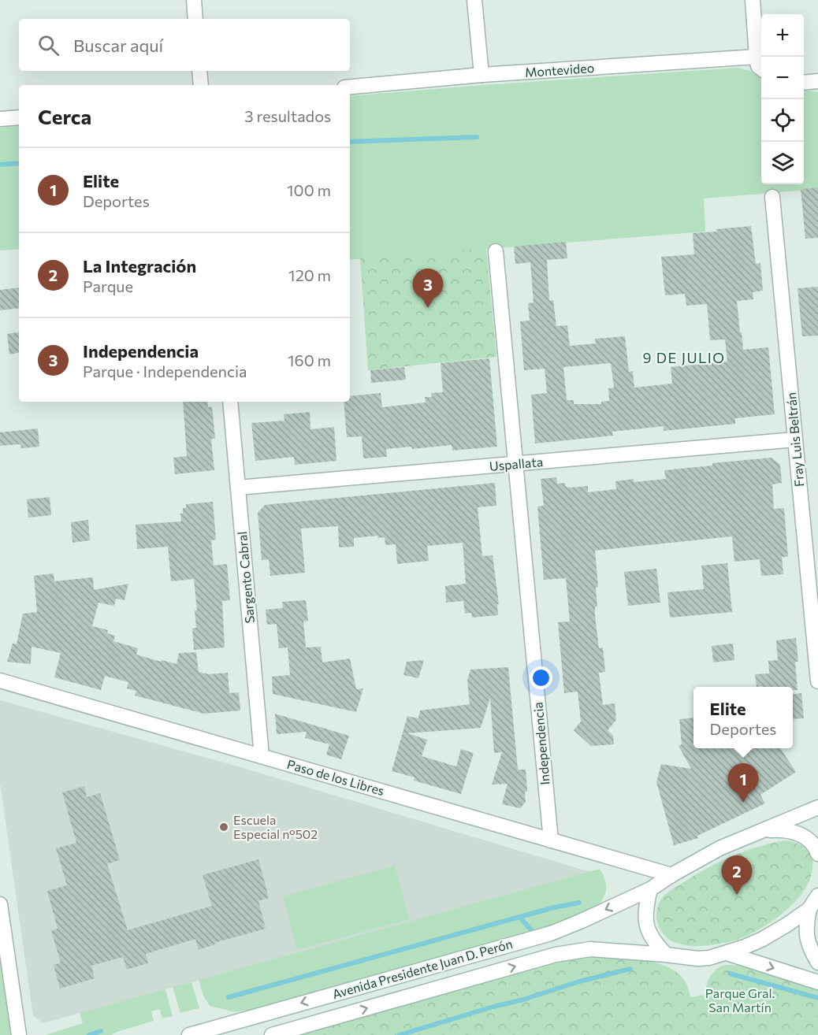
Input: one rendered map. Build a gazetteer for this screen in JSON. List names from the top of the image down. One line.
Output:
{"streets":{"street":["Montevideo","Fray Luis Beltrán","Uspallata","Sargento Cabral","Independencia","Paso de los Libres","Avenida Presidente Juan D. Perón"]},"crossings":[["Fray Luis Beltrán","Uspallata"],["Uspallata","Sargento Cabral"],["Uspallata","Independencia"],["Sargento Cabral","Paso de los Libres"],["Independencia","Paso de los Libres"],["Paso de los Libres","Avenida Presidente Juan D. Perón"]],"districts":["9 DE JULIO"],"parks":["Parque Gral. San Martín"],"places":["Escuela Especial n°502"],"page":{"map_buttons":["+","−"],"search":"Buscar aquí","heading":["Cerca","3 resultados"],"list":[{"mark":"1","name":"Elite","note":"Deportes","value":"100 m"},{"mark":"2","name":"La Integración","note":"Parque","value":"120 m"},{"mark":"3","name":"Independencia","note":"Parque · Independencia","value":"160 m"}],"pins":["3","1","2"],"popup":["Elite","Deportes"]}}
